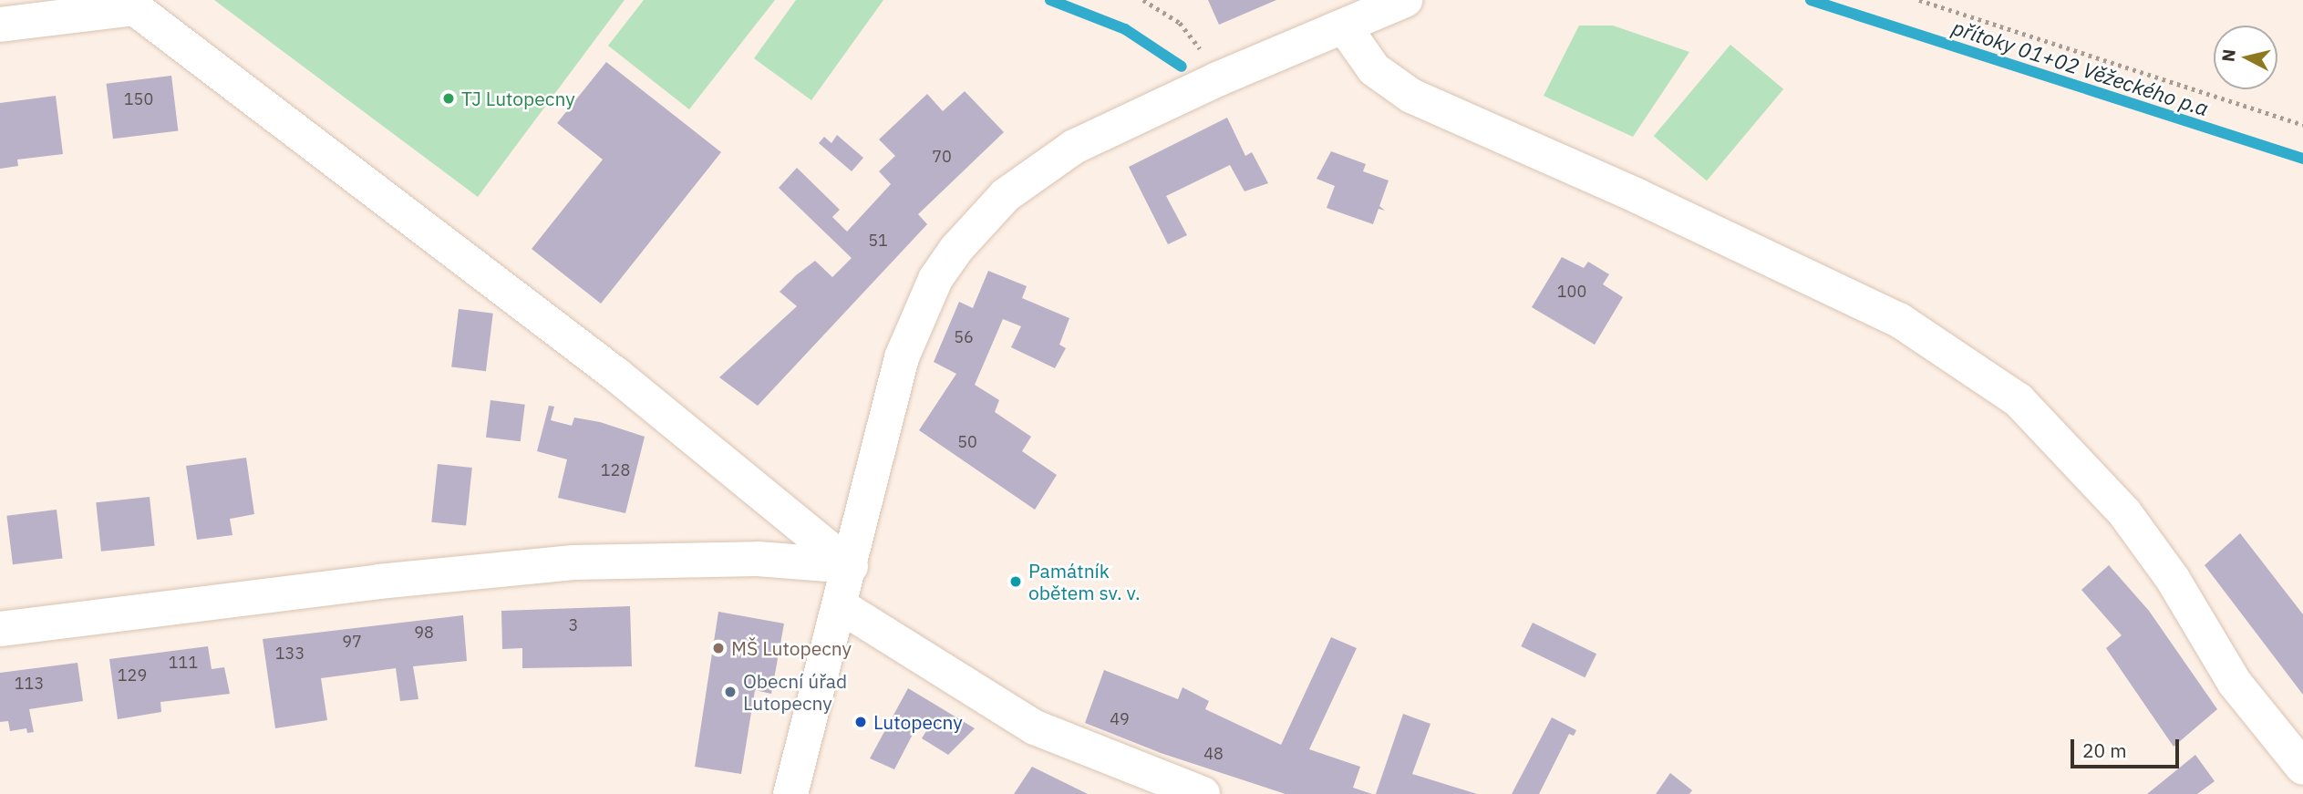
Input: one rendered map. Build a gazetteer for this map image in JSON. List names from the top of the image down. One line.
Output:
{"water":["přítoky 01+02 Věžeckého p.a"],"places":["TJ Lutopecny","Památník obětem sv. v.","MŠ Lutopecny","Obecní úřad Lutopecny","Lutopecny"],"house_numbers":["150","70","51","100","56","50","128","3","98","97","133","111","129","113","49","48"],"scale_bar":"20 m","north":"left"}
